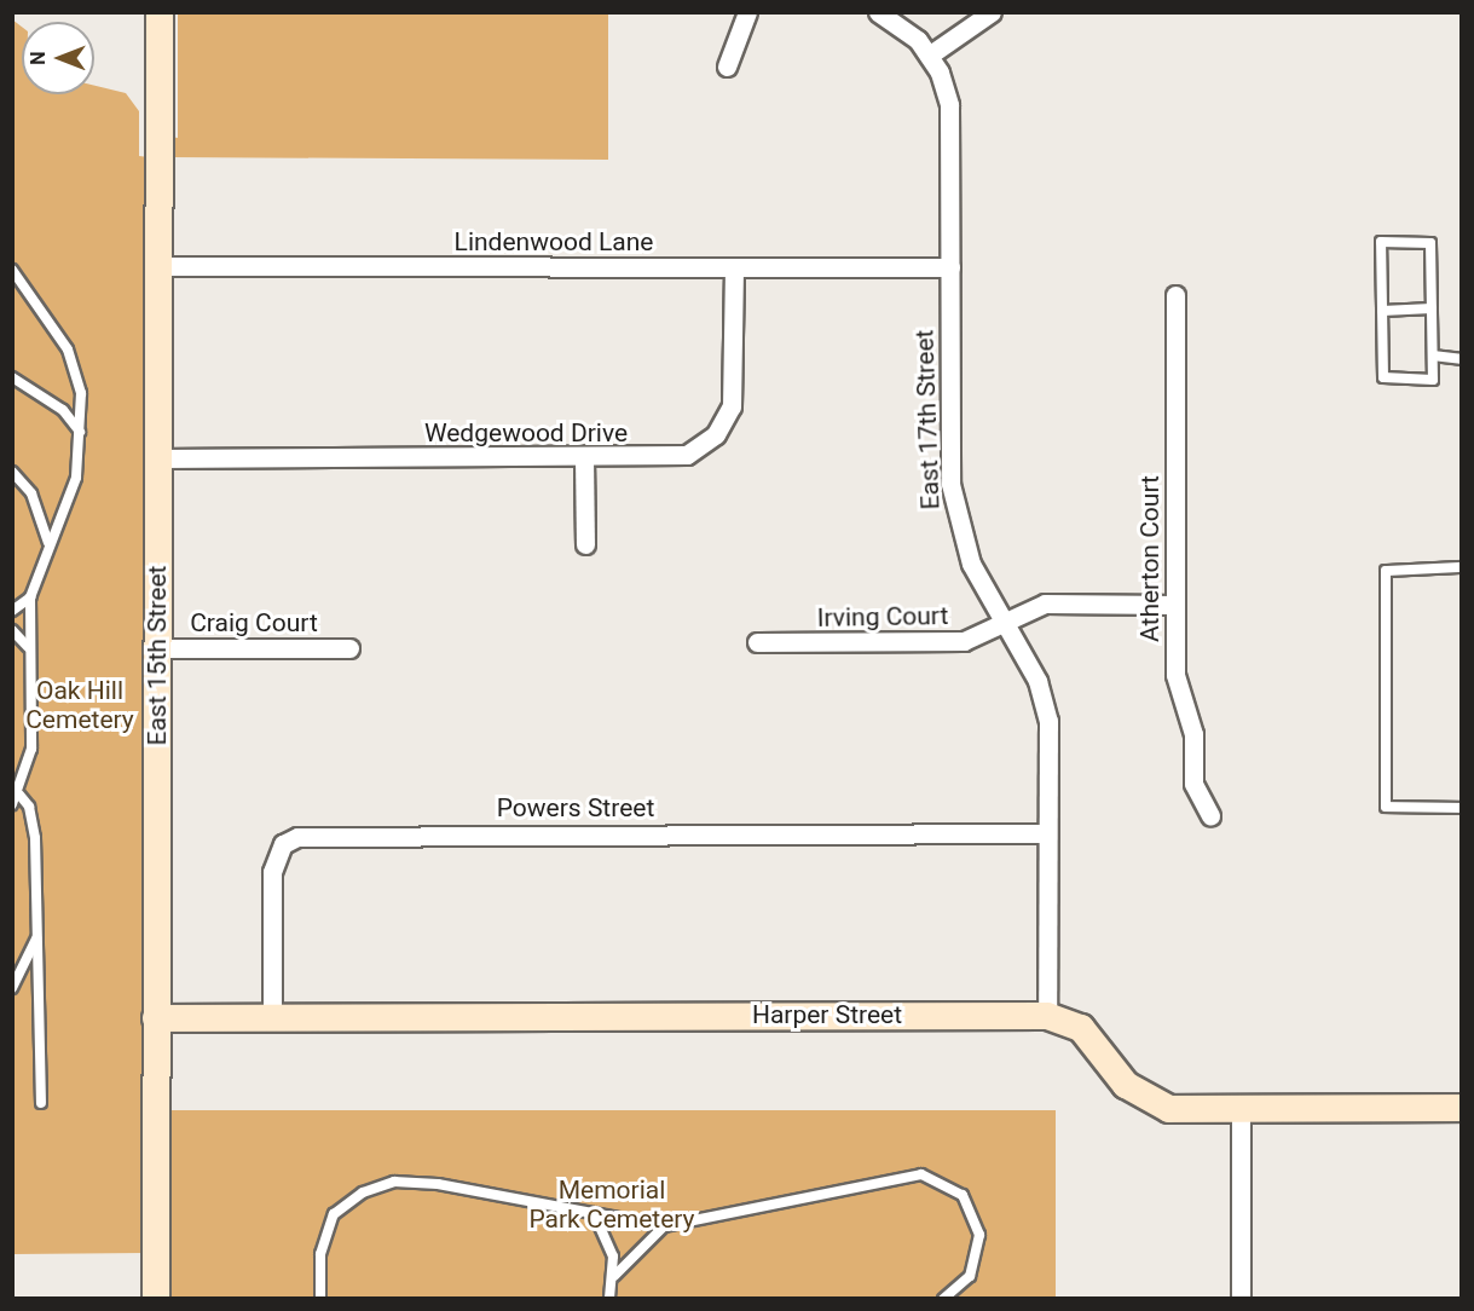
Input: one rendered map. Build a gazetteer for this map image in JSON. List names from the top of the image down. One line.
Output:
{"streets":{"street":["Lindenwood Lane","East 17th Street","Wedgewood Drive","Atherton Court","Irving Court","Craig Court","East 15th Street","Powers Street","Harper Street"]},"crossings":[["Lindenwood Lane","East 17th Street"],["Lindenwood Lane","Wedgewood Drive"],["Lindenwood Lane","East 15th Street"],["East 17th Street","Irving Court"],["East 17th Street","Powers Street"],["East 17th Street","Harper Street"],["Wedgewood Drive","East 15th Street"],["Atherton Court","Irving Court"],["Craig Court","East 15th Street"],["East 15th Street","Harper Street"],["Powers Street","Harper Street"]],"parks":["Oak Hill Cemetery","Memorial Park Cemetery"],"north":"left"}
